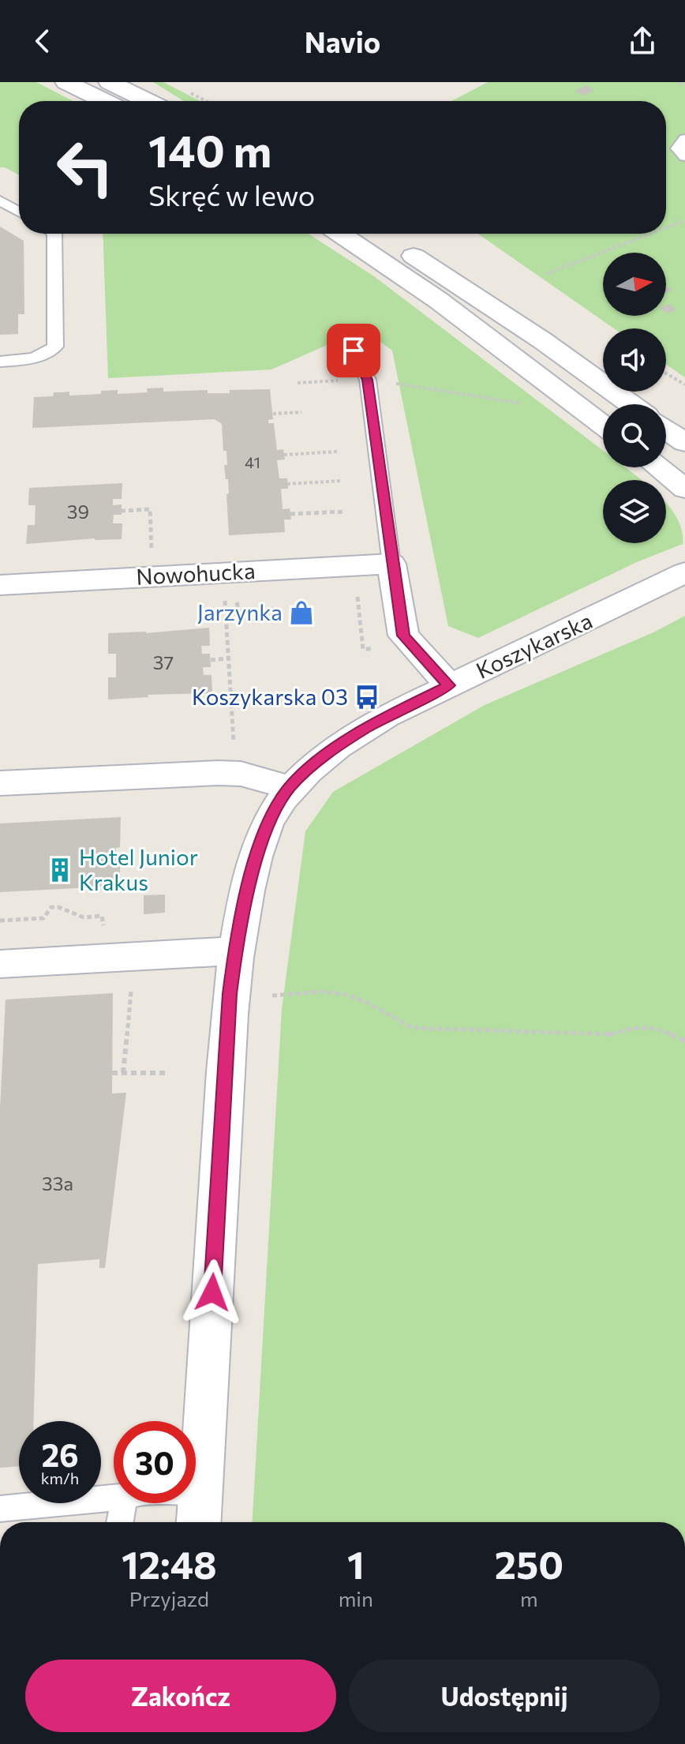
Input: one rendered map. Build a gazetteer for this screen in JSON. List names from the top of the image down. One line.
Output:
{"streets":{"street":["Nowohucka","Koszykarska"]},"places":{"shop":["Jarzynka"],"bus stop":["Koszykarska 03"],"building":["Hotel Junior Krakus"]},"house_numbers":["41","39","37","33a"],"north":"right","page":{"header":"Navio","turn":["140 m","Skręć w lewo"],"speed":"26 km/h","limit":"30","eta":["12:48","Przyjazd","1","min","250","m"],"buttons":["Zakończ","Udostępnij"]}}
